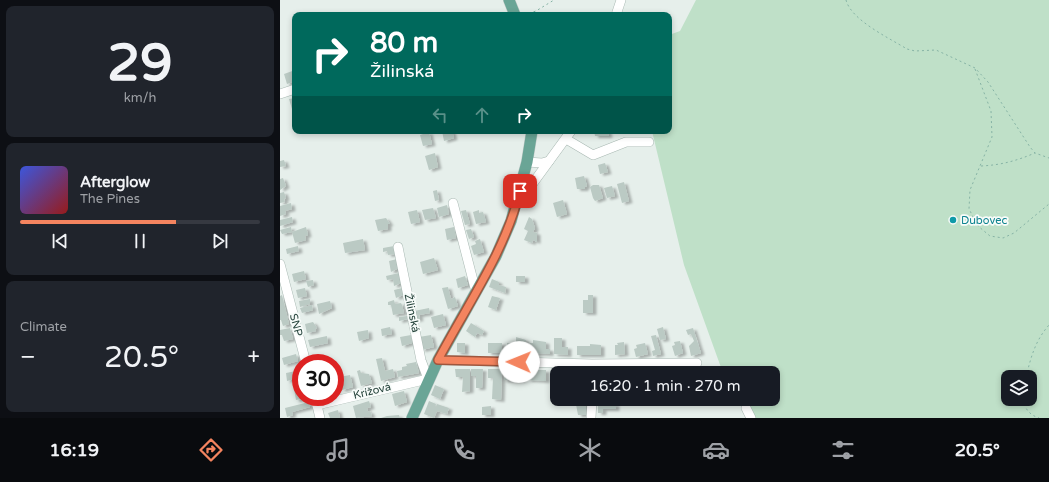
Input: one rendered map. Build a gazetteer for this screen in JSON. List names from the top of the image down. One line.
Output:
{"streets":{"street":["Žilinská","SNP","Krížová"]},"crossings":[["Žilinská","Krížová"]],"places":["Dubovec"],"page":{"tile":[["29","km/h"],"Climate"],"turn":["80 m","Žilinská"],"song":["Afterglow","The Pines"],"heat":["−","20.5°","+"],"limit":"30","trip":"16:20 · 1 min · 270 m","tabs":["16:19","20.5°"]}}
